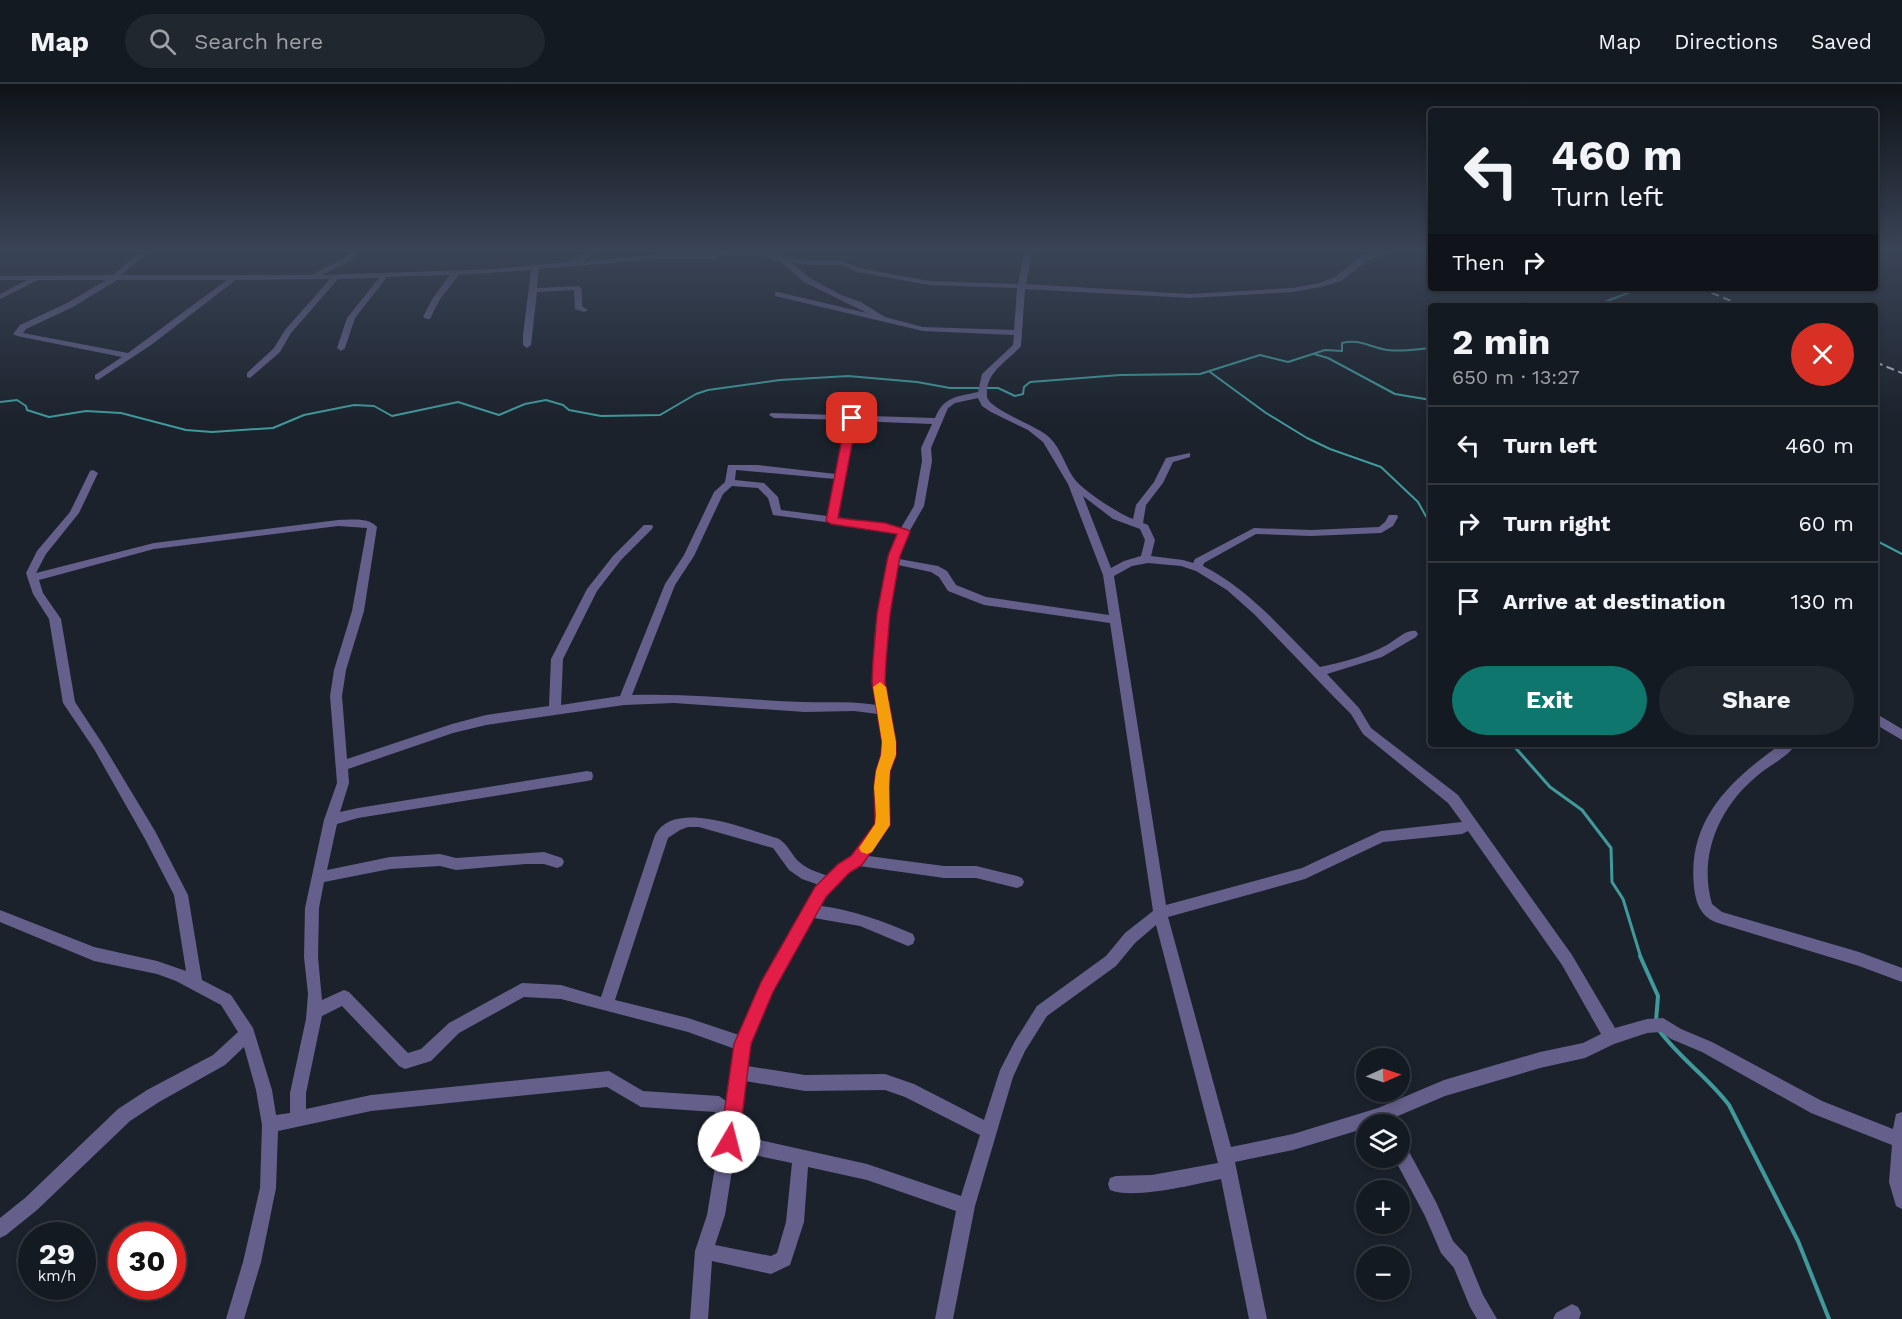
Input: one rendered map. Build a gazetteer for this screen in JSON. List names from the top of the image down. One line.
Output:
{"north":"right","page":{"header":"Map","search":"Search here","nav":["Map","Directions","Saved"],"turn":["460 m","Turn left"],"then":"Then","heading":["2 min","650 m · 13:27"],"list":[{"name":"Turn left","value":"460 m"},{"name":"Turn right","value":"60 m"},{"name":"Arrive at destination","value":"130 m"}],"buttons":["Exit","Share"],"map_buttons":["+","−"],"speed":"29 km/h","limit":"30"}}
